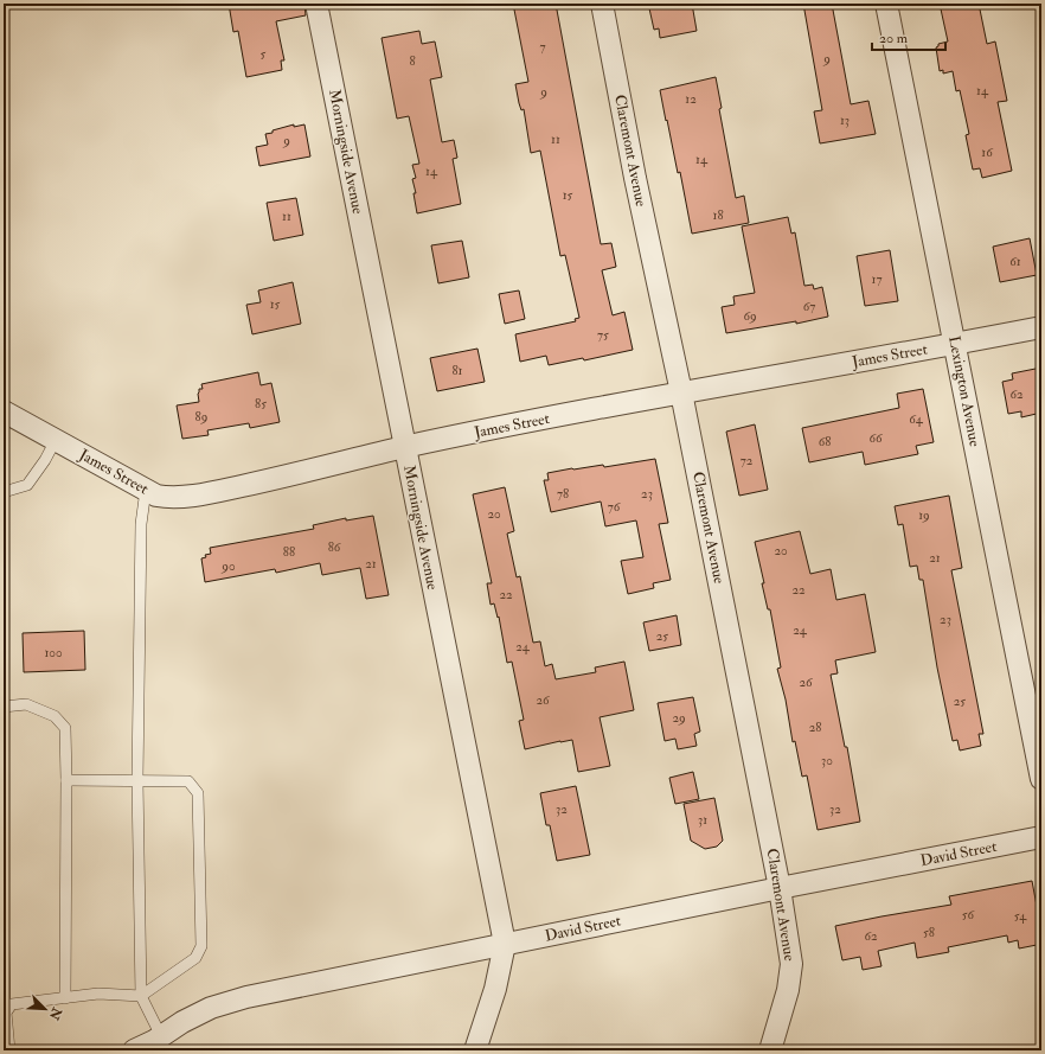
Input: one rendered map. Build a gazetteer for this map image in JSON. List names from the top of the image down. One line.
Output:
{"streets":{"street":["Claremont Avenue","Morningside Avenue","James Street","Lexington Avenue","David Street"]},"crossings":[["Claremont Avenue","James Street"],["Claremont Avenue","David Street"],["Morningside Avenue","James Street"],["Morningside Avenue","David Street"],["James Street","Lexington Avenue"]],"house_numbers":["7","5","9","8","14","9","12","13","11","9","16","14","14","15","18","11","61","17","15","67","69","75","81","62","85","89","64","66","68","72","78","23","76","20","19","86","20","88","21","21","90","22","22","23","24","25","24","100","26","26","25","29","28","30","32","32","31","56","54","58","62"],"scale_bar":"20 m","north":"bottom right"}
